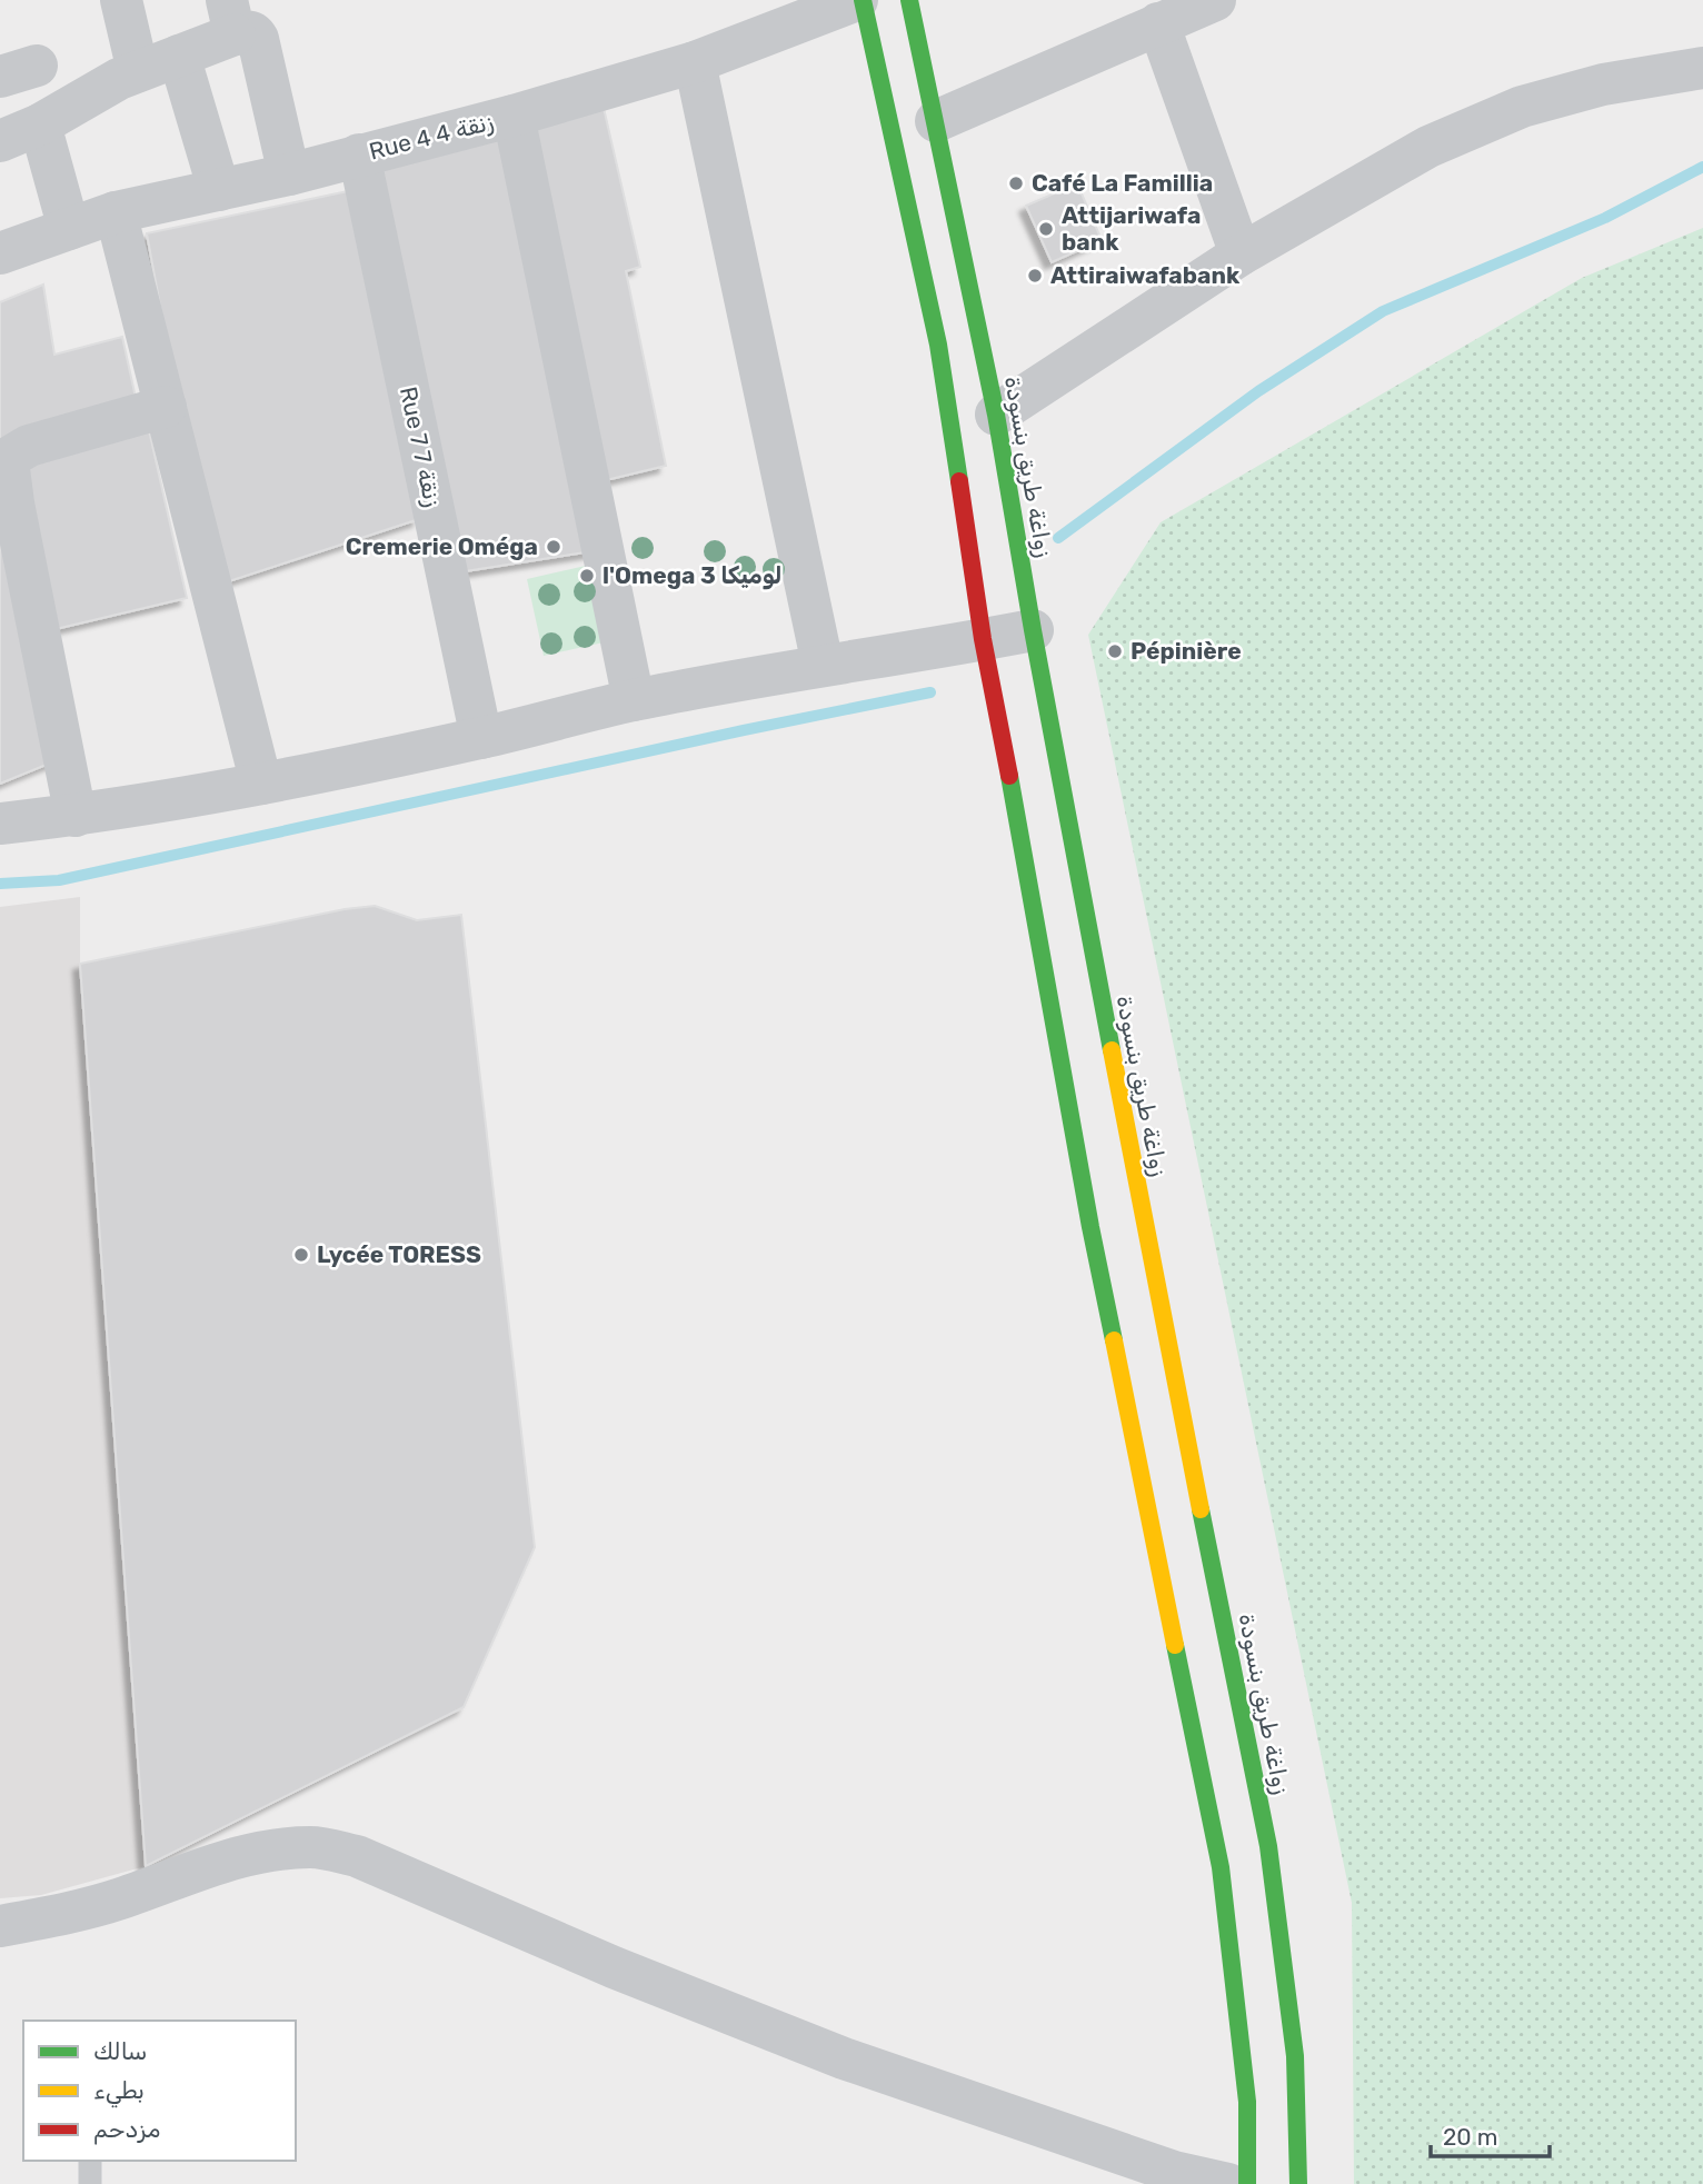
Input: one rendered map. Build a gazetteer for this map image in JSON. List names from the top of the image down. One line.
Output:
{"streets":{"main road":["زواغة طريق بنسودة"],"street":["Rue 4 زنقة 4","Rue 7 زنقة 7"]},"crossings":[["Rue 4 زنقة 4","Rue 7 زنقة 7"]],"places":["Café La Famillia","Attijariwafa bank","Attiraiwafabank","Cremerie Oméga","l'Omega 3 لوميكا","Pépinière","Lycée TORESS"],"legend":["سالك","بطيء","مزدحم"],"scale_bar":"20 m"}
